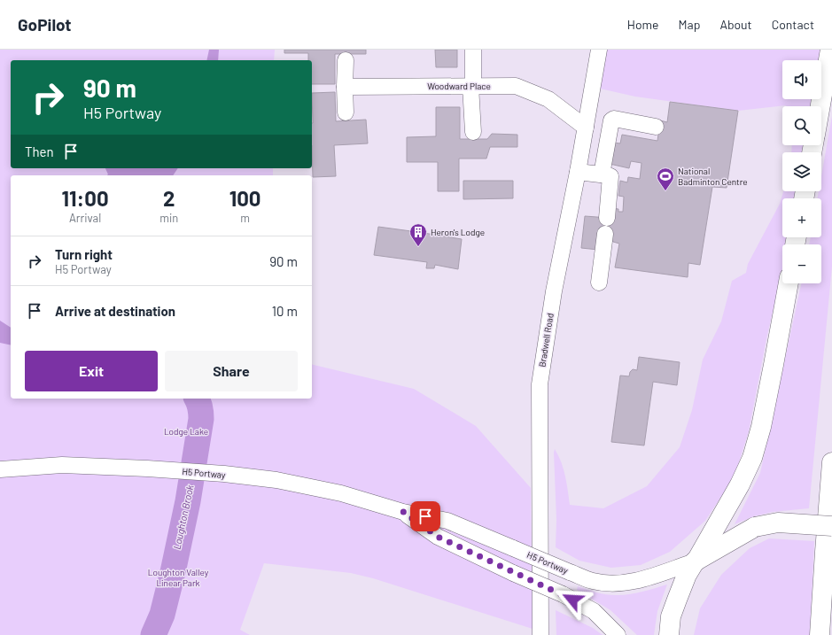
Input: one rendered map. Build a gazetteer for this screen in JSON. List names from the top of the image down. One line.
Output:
{"streets":{"street":["Woodward Place","Bradwell Road","H5 Portway"]},"crossings":[["Woodward Place","Bradwell Road"]],"water":["Loughton Brook"],"parks":["Lodge Lake","Loughton Valley Linear Park"],"places":{"sports":["National Badminton Centre"],"building":["Heron's Lodge"]},"page":{"header":"GoPilot","nav":["Home","Map","About","Contact"],"map_buttons":["+","−"],"turn":["90 m","H5 Portway"],"then":"Then","eta":["11:00","Arrival","2","min","100","m"],"list":[{"name":"Turn right","note":"H5 Portway","value":"90 m"},{"name":"Arrive at destination","value":"10 m"}],"buttons":["Exit","Share"]}}
